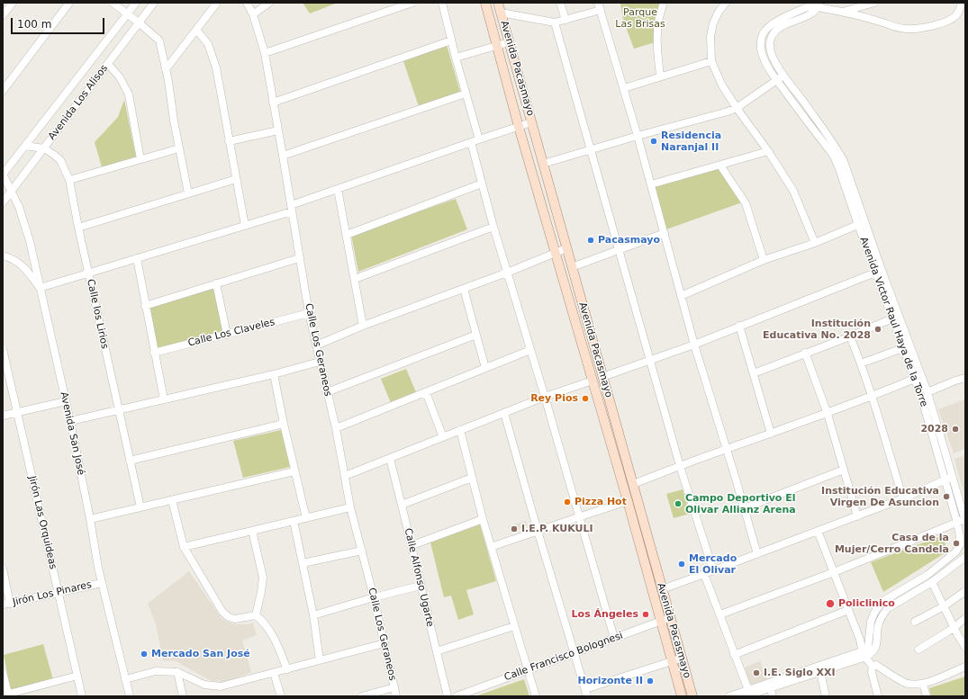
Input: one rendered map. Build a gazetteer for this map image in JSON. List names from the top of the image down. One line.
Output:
{"streets":{"main road":["Avenida Pacasmayo"],"street":["Avenida Los Alisos","Calle los Lirios","Avenida Victor Raul Haya de la Torre","Calle Los Claveles","Calle Los Geraneos","Avenida San José","Jirón Las Orquideas","Calle Alfonso Ugarte","Jirón Los Pinares","Calle Francisco Bolognesi"]},"crossings":[["Avenida Pacasmayo","Calle Francisco Bolognesi"],["Avenida Los Alisos","Calle los Lirios"],["Avenida Los Alisos","Avenida San José"],["Calle Los Claveles","Calle Los Geraneos"],["Avenida San José","Jirón Los Pinares"],["Jirón Las Orquideas","Jirón Los Pinares"]],"parks":["Parque Las Brisas"],"places":["Residencia Naranjal II","Pacasmayo","Institución Educativa No. 2028","Rey Pios","2028","Institución Educativa Virgen De Asuncion","Pizza Hot","Campo Deportivo El Olivar Allianz Arena","I.E.P. KUKULI","Casa de la Mujer/Cerro Candela","Mercado El Olivar","Policlinico","Los Ángeles","Mercado San José","I.E. Siglo XXI","Horizonte II"],"scale_bar":"100 m"}
